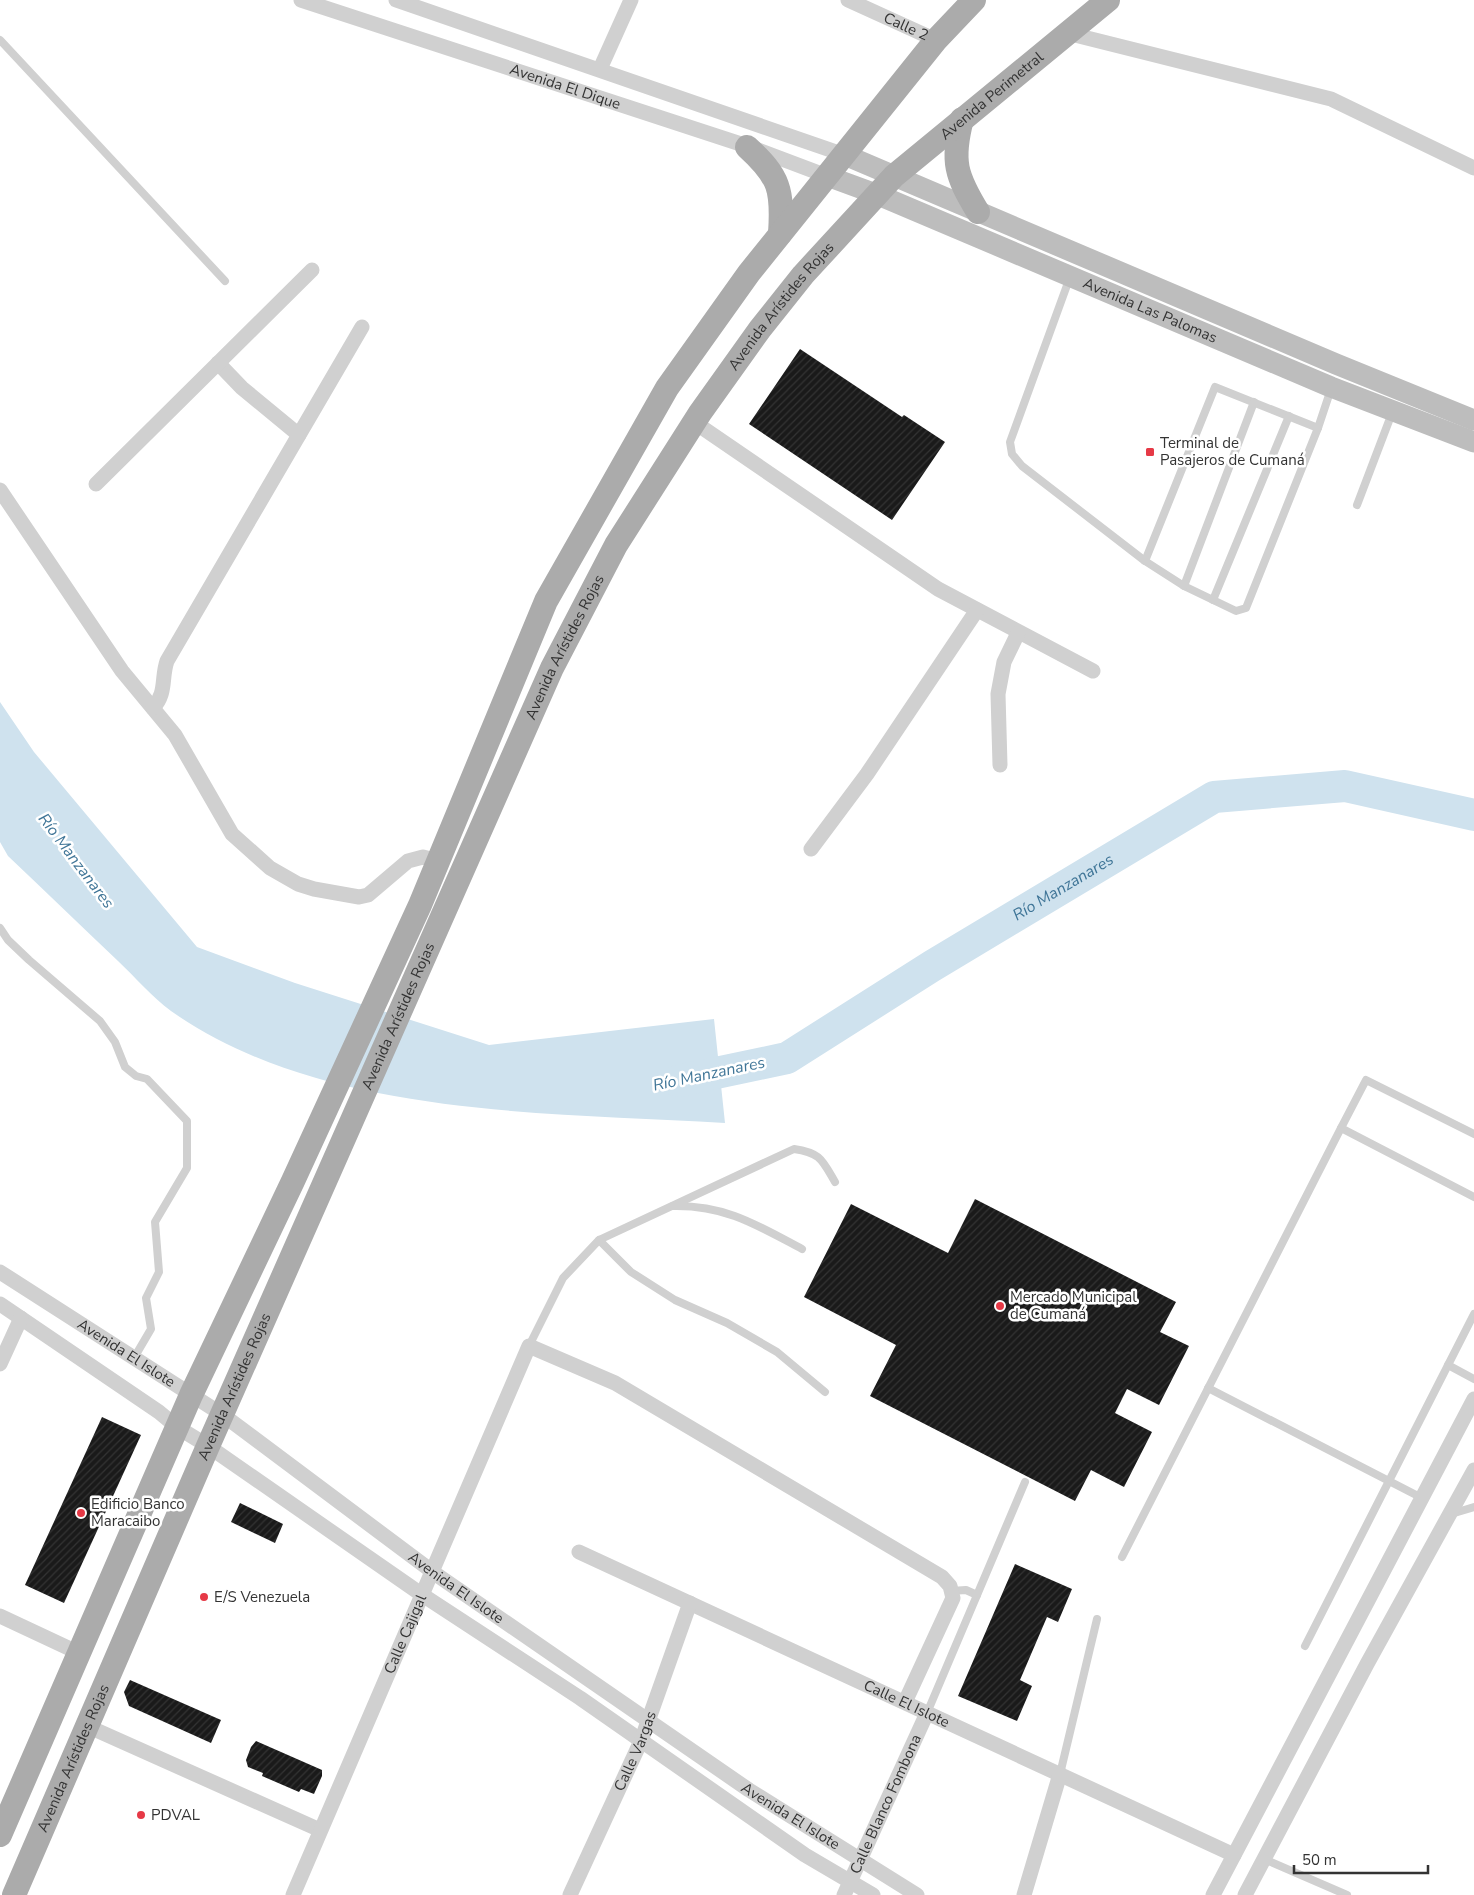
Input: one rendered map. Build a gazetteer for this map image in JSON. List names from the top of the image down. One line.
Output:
{"streets":{"main road":["Avenida Perimetral","Avenida Arístides Rojas","Avenida Las Palomas"],"street":["Calle 2","Avenida El Dique","Avenida El Islote","Calle Cajigal","Calle El Islote","Calle Vargas","Calle Blanco Fombona"]},"crossings":[["Avenida El Dique","Avenida Arístides Rojas"],["Avenida El Dique","Avenida Las Palomas"],["Avenida Perimetral","Avenida Arístides Rojas"],["Avenida Perimetral","Avenida Las Palomas"],["Avenida Arístides Rojas","Avenida Las Palomas"],["Avenida Arístides Rojas","Avenida El Islote"],["Avenida El Islote","Calle Cajigal"],["Avenida El Islote","Calle Vargas"],["Avenida El Islote","Calle Blanco Fombona"],["Calle El Islote","Calle Vargas"],["Calle El Islote","Calle Blanco Fombona"]],"water":["Río Manzanares"],"places":{"transit":["Terminal de Pasajeros de Cumaná"],"other":["Mercado Municipal de Cumaná","Edificio Banco Maracaibo","E/S Venezuela","PDVAL"]},"scale_bar":"50 m"}
